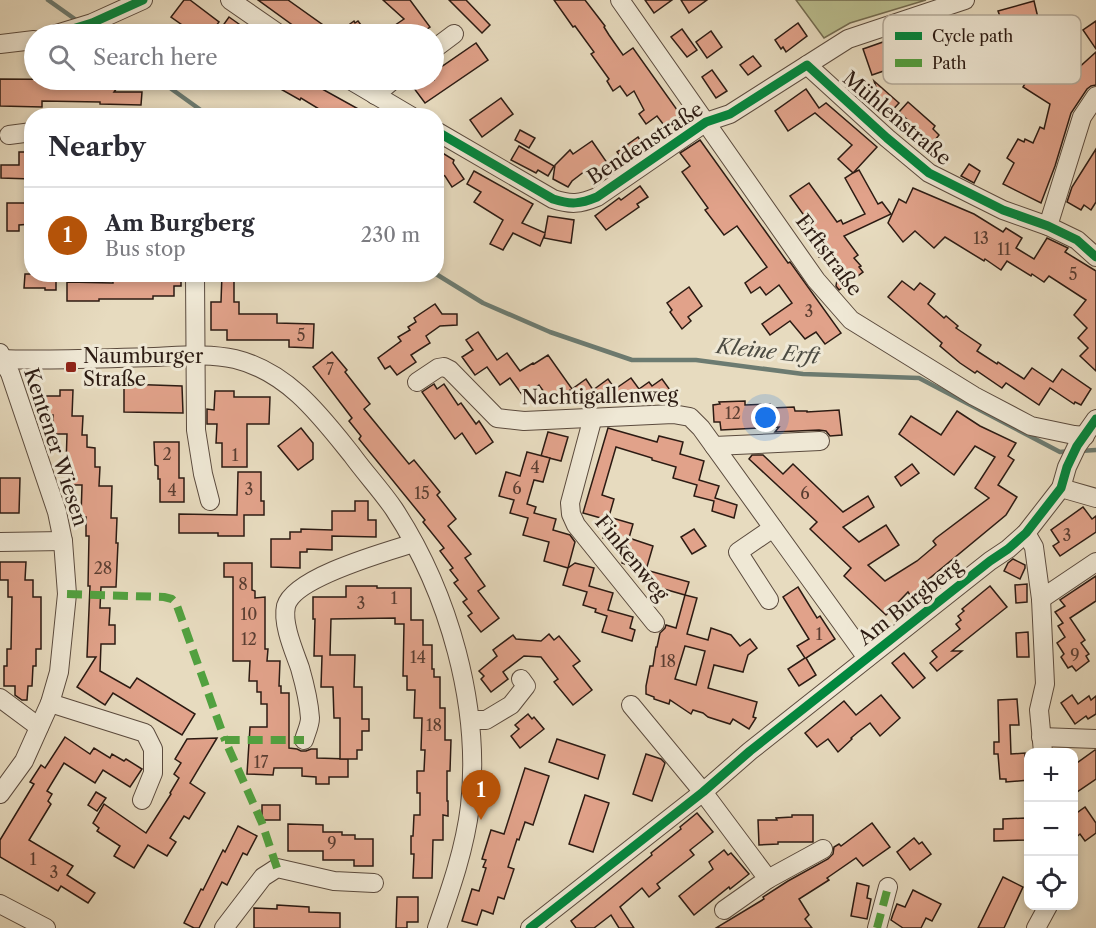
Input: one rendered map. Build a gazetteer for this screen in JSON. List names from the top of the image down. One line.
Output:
{"streets":{"street":["Mühlenstraße","Bendenstraße","Erftstraße","Nachtigallenweg","Kentener Wiesen","Finkenweg","Am Burgberg"]},"crossings":[["Mühlenstraße","Bendenstraße"],["Bendenstraße","Erftstraße"],["Erftstraße","Am Burgberg"],["Nachtigallenweg","Finkenweg"],["Nachtigallenweg","Am Burgberg"]],"water":["Kleine Erft"],"places":{"transit":["Naumburger Straße"]},"house_numbers":["13","11","5","3","5","7","12","2","1","4","6","3","4","15","6","3","28","8","1","3","10","1","12","9","14","18","18","17","9","1","3"],"legend":["Cycle path","Path"],"page":{"search":"Search here","heading":"Nearby","list":[{"mark":"1","name":"Am Burgberg","note":"Bus stop","value":"230 m"}],"map_buttons":["+","−"],"pins":"1"}}
